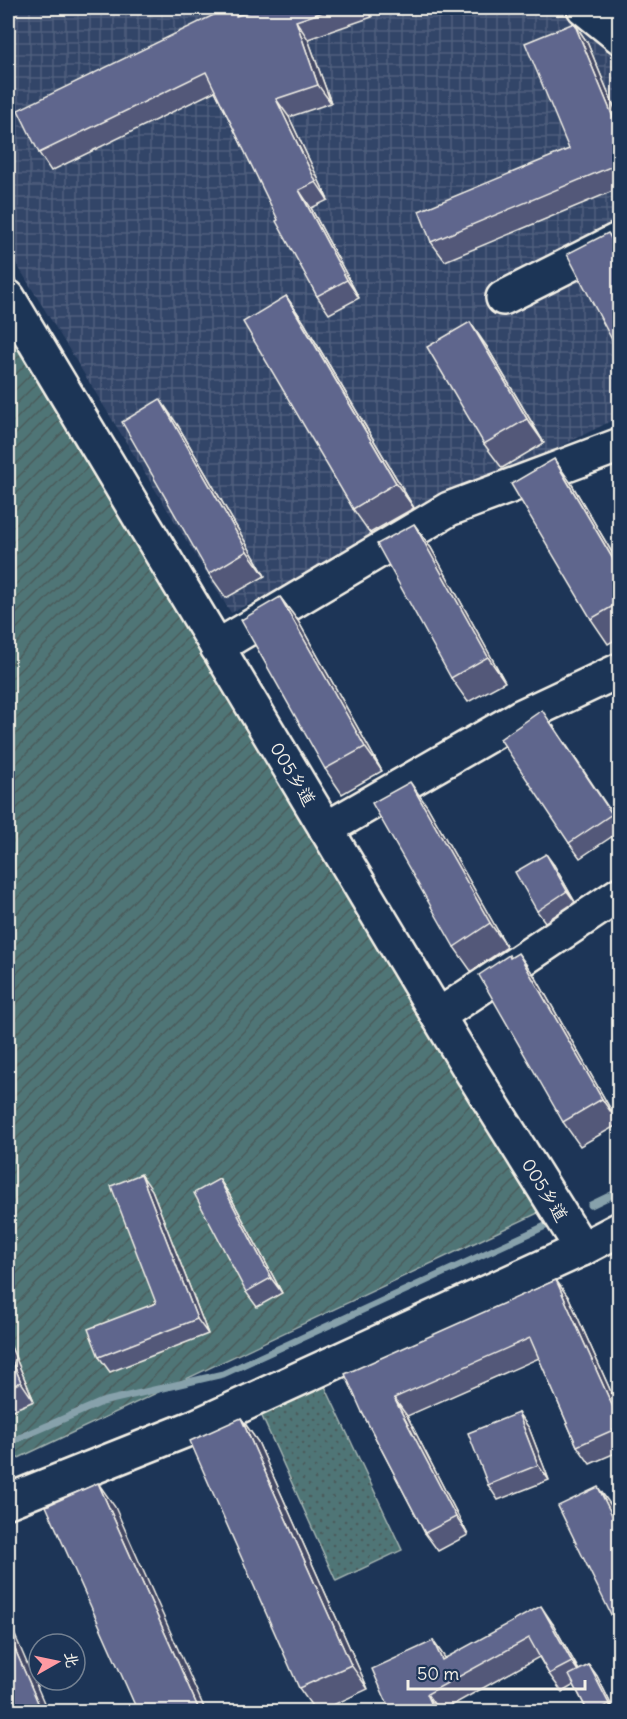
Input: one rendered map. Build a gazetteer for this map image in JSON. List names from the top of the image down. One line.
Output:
{"streets":{"street":["005乡道"]},"scale_bar":"50 m","north":"right"}
